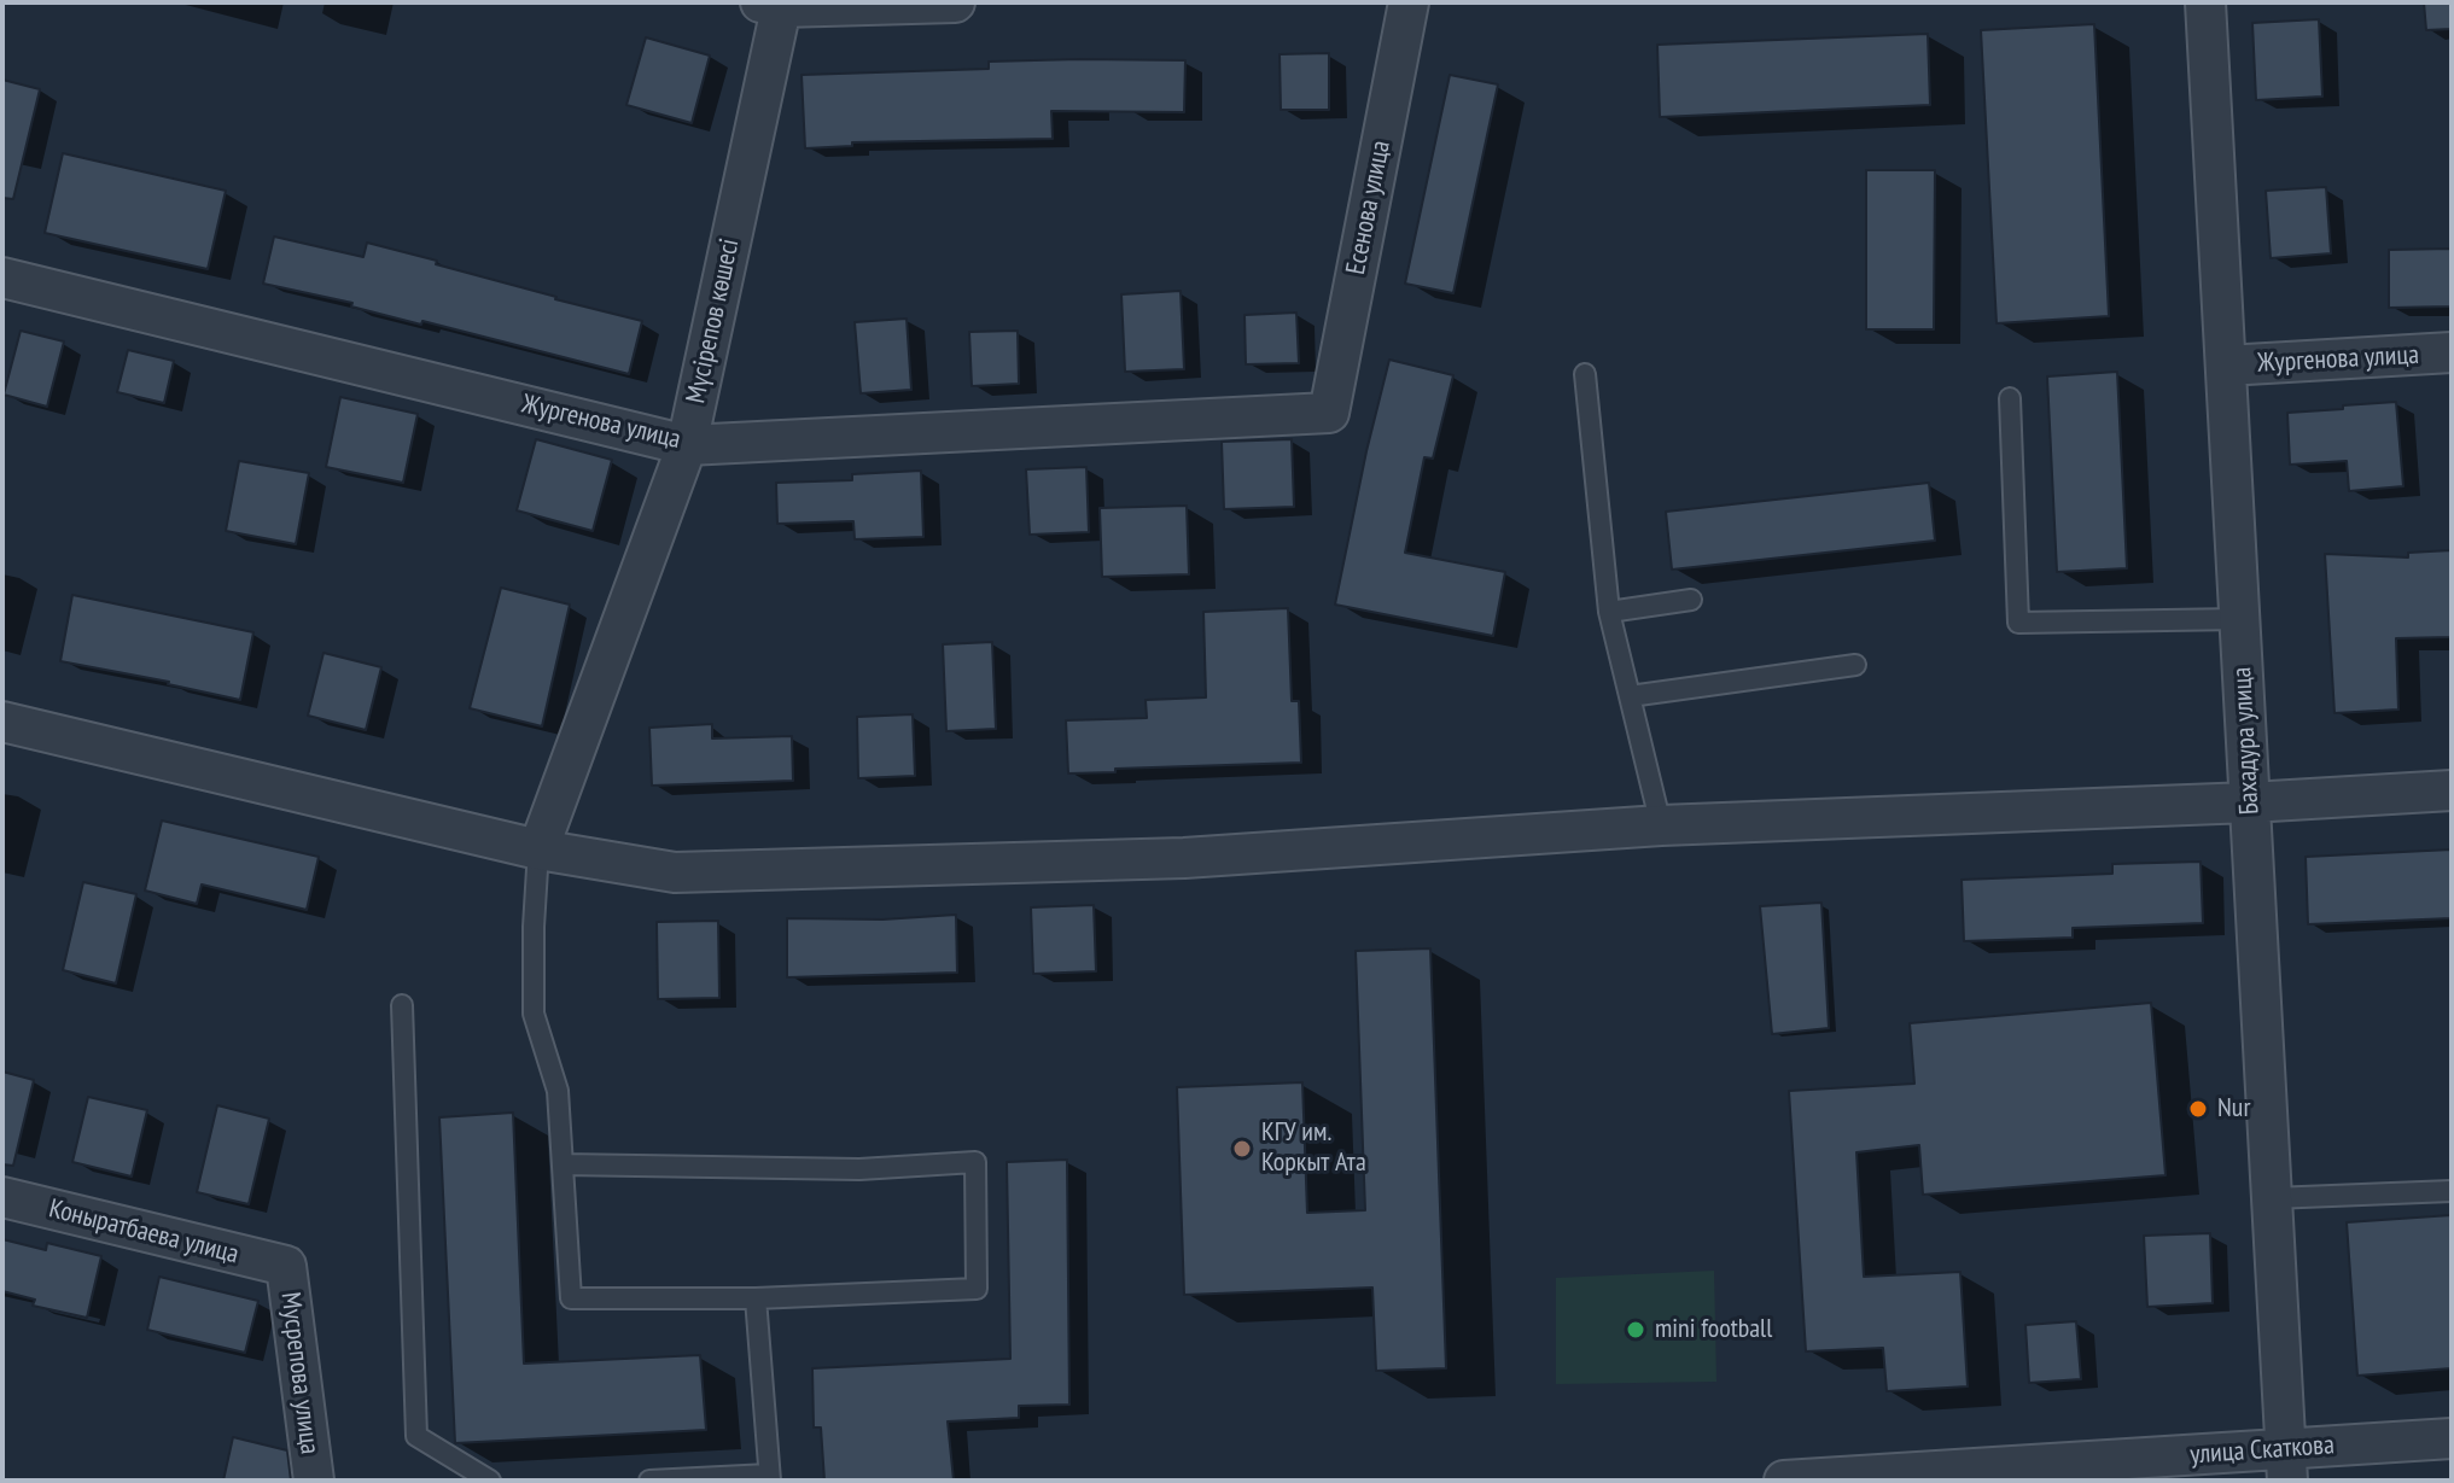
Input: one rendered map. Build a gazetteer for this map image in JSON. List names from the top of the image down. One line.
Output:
{"streets":{"street":["Есенова улица","Мүсірепов көшесі","Жургенова улица","Бахадура улица","Коныратбаева улица","Мусрепова улица","улица Скаткова"]},"crossings":[["Есенова улица","Жургенова улица"],["Мүсірепов көшесі","Жургенова улица"],["Жургенова улица","Бахадура улица"],["Бахадура улица","улица Скаткова"],["Коныратбаева улица","Мусрепова улица"]],"places":["Nur","КГУ им. Коркыт Ата","mini football"]}
